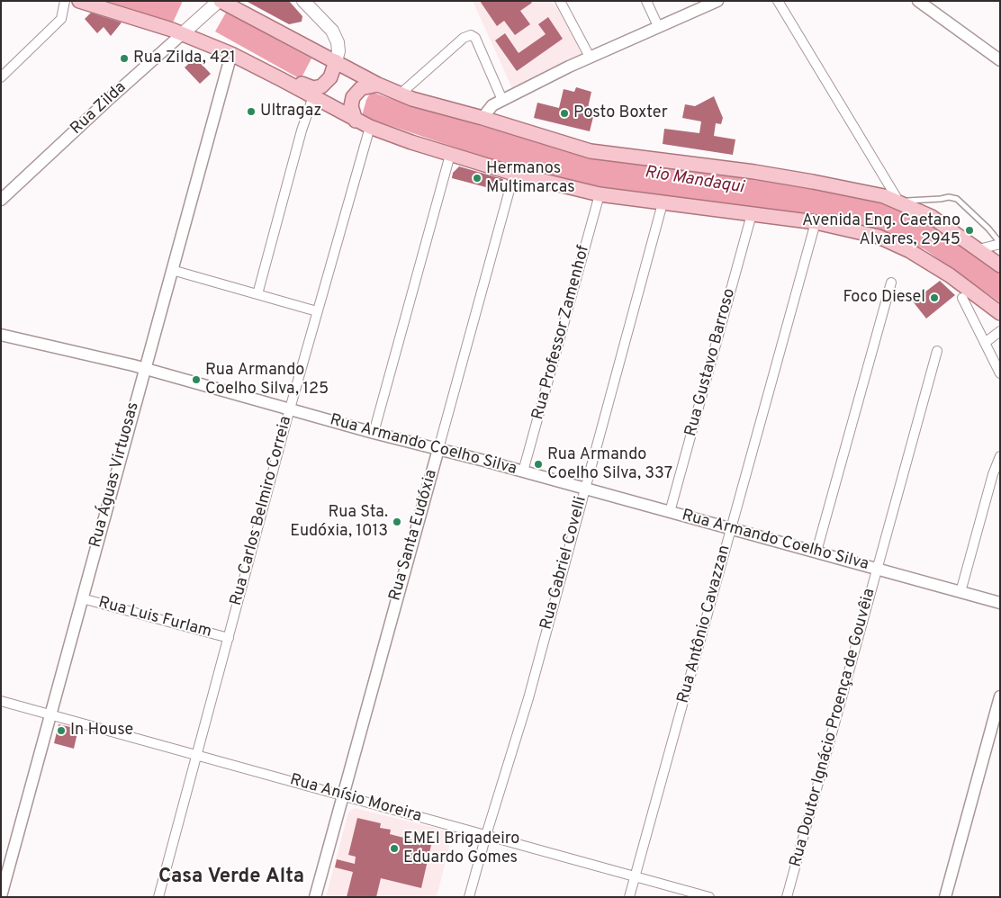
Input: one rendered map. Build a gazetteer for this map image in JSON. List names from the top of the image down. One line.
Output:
{"streets":{"main road":["Rua Zilda"],"street":["Rua Professor Zamenhof","Rua Gustavo Barroso","Rua Armando Coelho Silva","Rua Águas Virtuosas","Rua Carlos Belmiro Correia","Rua Santa Eudóxia","Rua Gabriel Covelli","Rua Luis Furlam","Rua Antônio Cavazzan","Rua Doutor Ignácio Proença de Gouvêia","Rua Anísio Moreira"]},"crossings":[["Rua Professor Zamenhof","Rua Armando Coelho Silva"],["Rua Gustavo Barroso","Rua Armando Coelho Silva"],["Rua Armando Coelho Silva","Rua Águas Virtuosas"],["Rua Armando Coelho Silva","Rua Carlos Belmiro Correia"],["Rua Armando Coelho Silva","Rua Santa Eudóxia"],["Rua Armando Coelho Silva","Rua Gabriel Covelli"],["Rua Armando Coelho Silva","Rua Antônio Cavazzan"],["Rua Armando Coelho Silva","Rua Doutor Ignácio Proença de Gouvêia"],["Rua Águas Virtuosas","Rua Luis Furlam"],["Rua Águas Virtuosas","Rua Anísio Moreira"],["Rua Carlos Belmiro Correia","Rua Luis Furlam"],["Rua Carlos Belmiro Correia","Rua Anísio Moreira"],["Rua Santa Eudóxia","Rua Anísio Moreira"],["Rua Gabriel Covelli","Rua Anísio Moreira"],["Rua Antônio Cavazzan","Rua Anísio Moreira"]],"districts":["Casa Verde Alta"],"water":["Rio Mandaqui"],"places":["Rua Zilda, 421","Ultragaz","Posto Boxter","Hermanos Multimarcas","Avenida Eng. Caetano Alvares, 2945","Foco Diesel","Rua Armando Coelho Silva, 125","Rua Armando Coelho Silva, 337","Rua Sta. Eudóxia, 1013","In House","EMEI Brigadeiro Eduardo Gomes"]}
